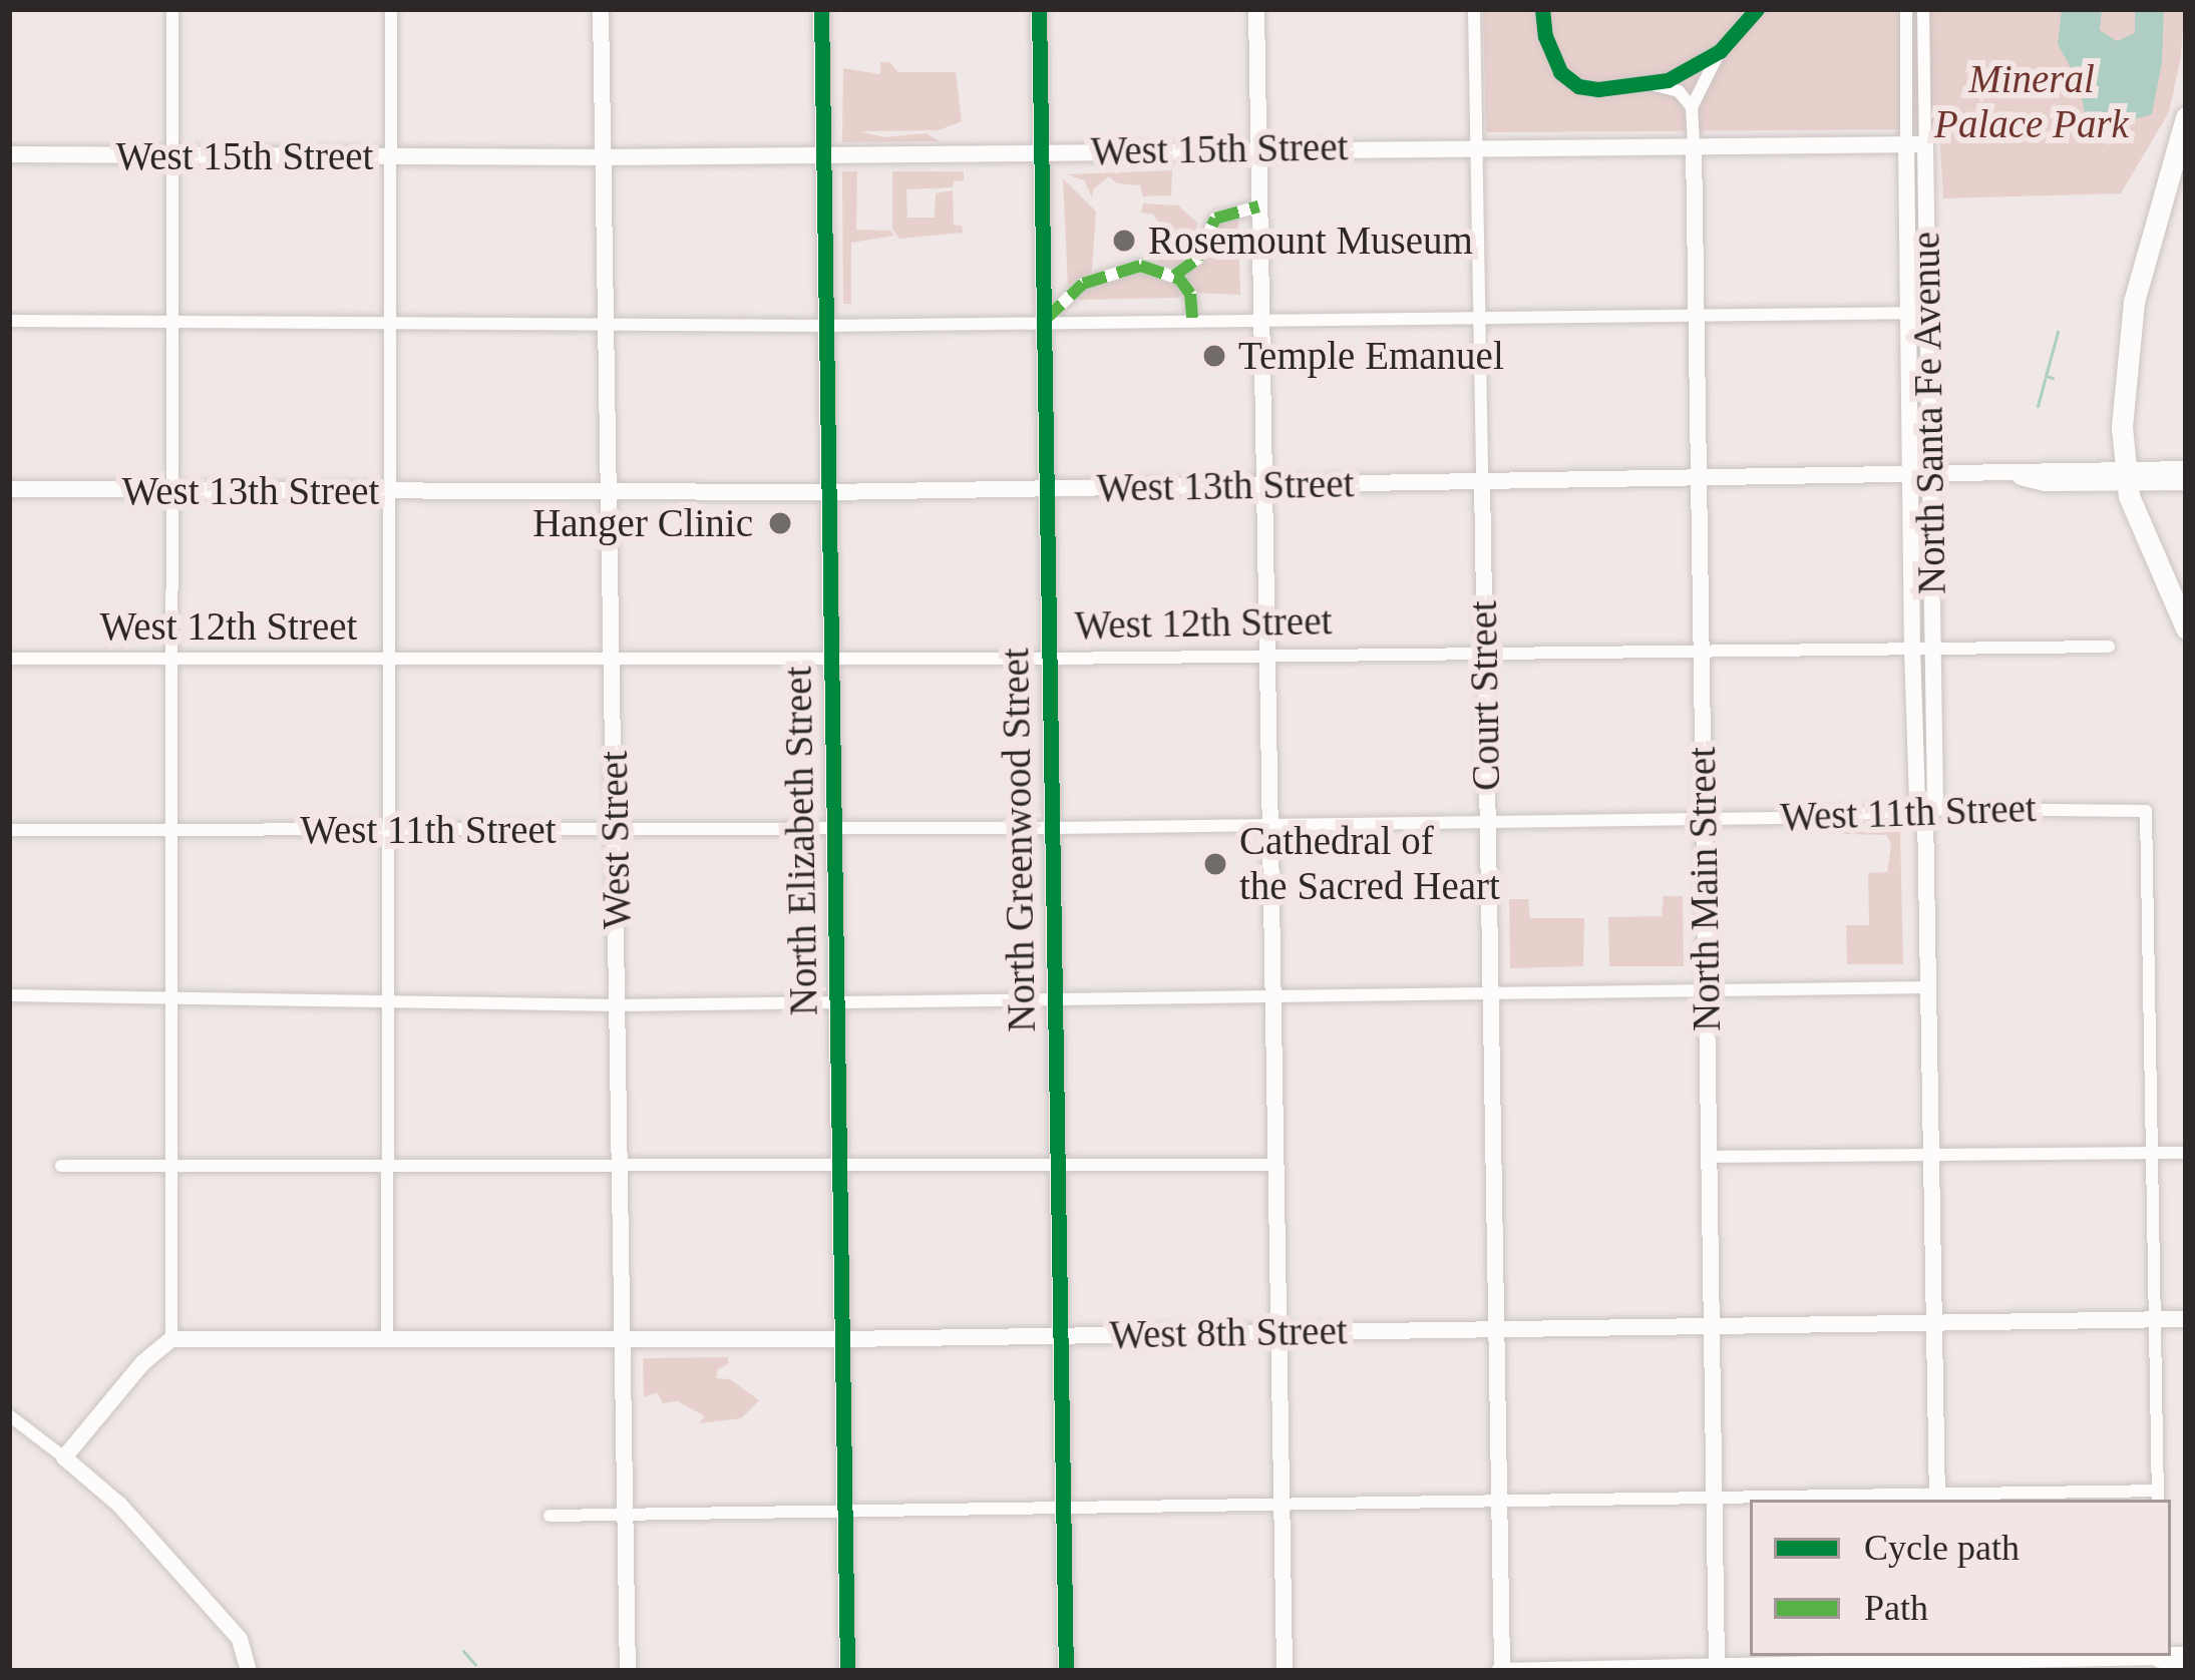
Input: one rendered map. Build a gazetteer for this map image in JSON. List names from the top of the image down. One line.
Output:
{"streets":{"street":["West 15th Street","North Santa Fe Avenue","West 13th Street","West 12th Street","Court Street","West 11th Street","West Street","North Greenwood Street","North Elizabeth Street","North Main Street","West 8th Street"]},"crossings":[["West 15th Street","North Santa Fe Avenue"],["West 15th Street","Court Street"],["West 15th Street","West Street"],["West 15th Street","North Greenwood Street"],["West 15th Street","North Elizabeth Street"],["West 15th Street","North Main Street"],["North Santa Fe Avenue","West 13th Street"],["North Santa Fe Avenue","West 12th Street"],["North Santa Fe Avenue","West 11th Street"],["North Santa Fe Avenue","West 8th Street"],["West 13th Street","Court Street"],["West 13th Street","West Street"],["West 13th Street","North Greenwood Street"],["West 13th Street","North Elizabeth Street"],["West 13th Street","North Main Street"],["West 12th Street","Court Street"],["West 12th Street","West Street"],["West 12th Street","North Greenwood Street"],["West 12th Street","North Elizabeth Street"],["West 12th Street","North Main Street"],["Court Street","West 11th Street"],["Court Street","West 8th Street"],["West 11th Street","West Street"],["West 11th Street","North Greenwood Street"],["West 11th Street","North Elizabeth Street"],["West 11th Street","North Main Street"],["West Street","West 8th Street"],["North Greenwood Street","West 8th Street"],["North Elizabeth Street","West 8th Street"],["North Main Street","West 8th Street"]],"parks":["Mineral Palace Park"],"places":["Rosemount Museum","Temple Emanuel","Hanger Clinic","Cathedral of the Sacred Heart"],"legend":["Cycle path","Path"]}
